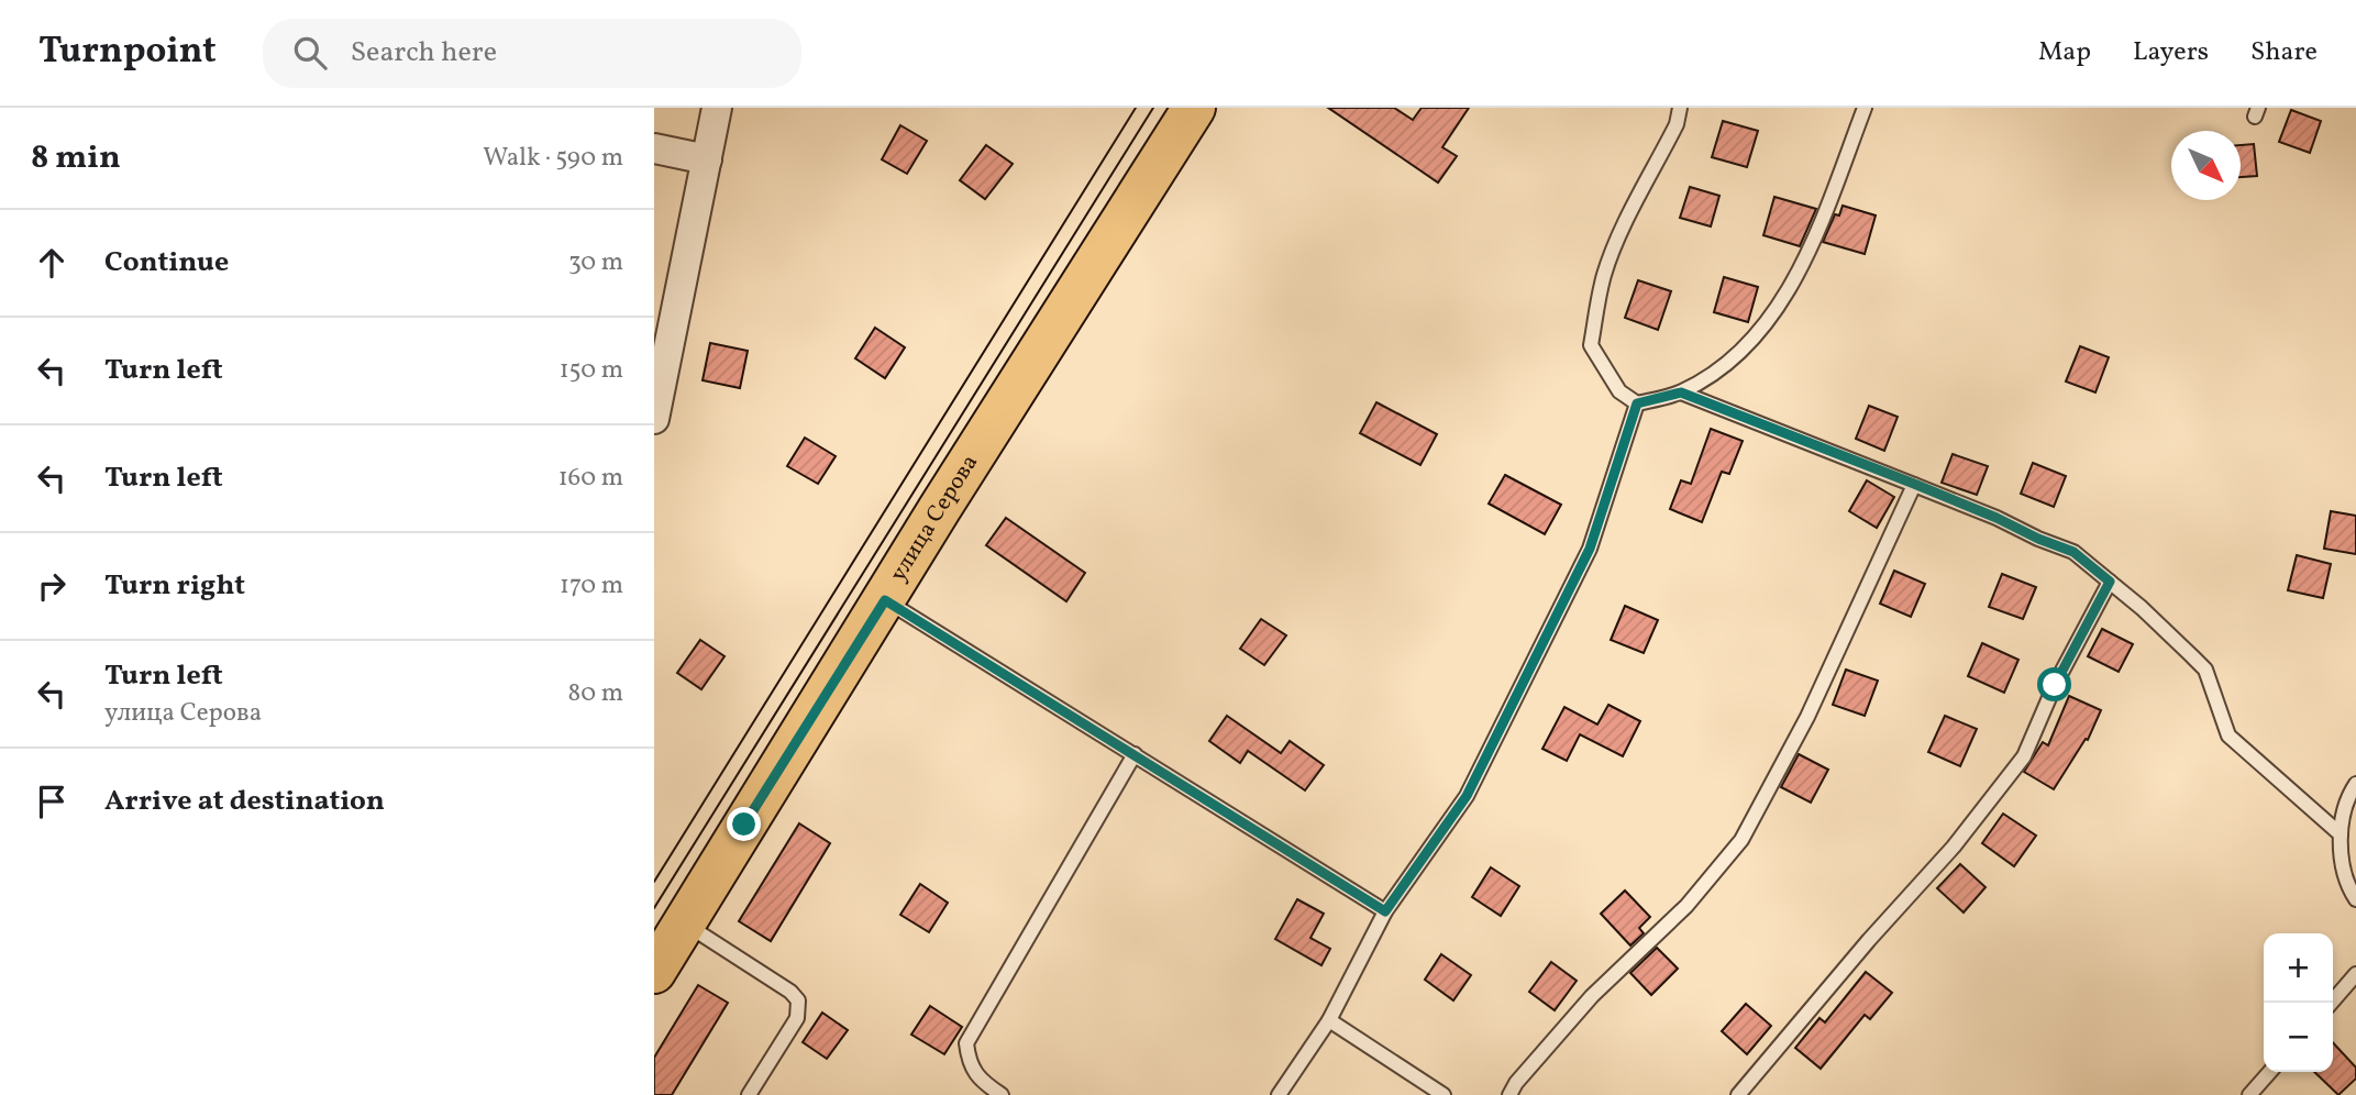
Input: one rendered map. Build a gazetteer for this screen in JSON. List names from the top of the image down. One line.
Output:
{"streets":{"main road":["улица Серова"]},"north":"bottom right","page":{"header":"Turnpoint","search":"Search here","nav":["Map","Layers","Share"],"heading":["8 min","Walk · 590 m"],"list":[["Continue","30 m"],["Turn left","150 m"],["Turn left","160 m"],["Turn right","170 m"],["Turn left","улица Серова","80 m"],"Arrive at destination"],"map_buttons":["+","−"]}}
